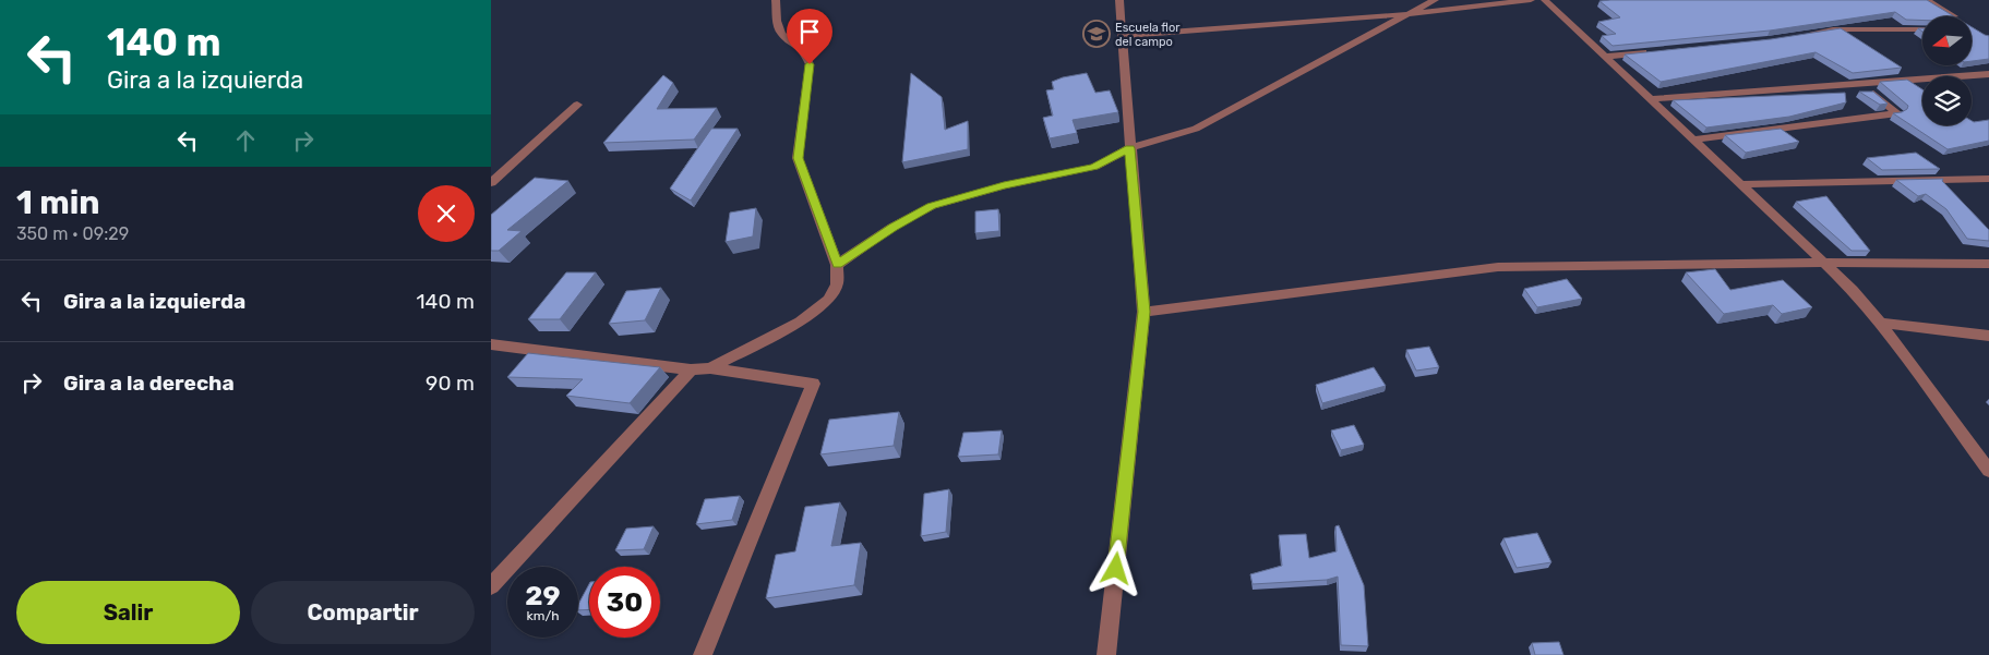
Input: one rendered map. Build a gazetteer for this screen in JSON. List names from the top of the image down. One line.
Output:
{"places":{"school or university":["Escuela flor del campo"]},"north":"left","page":{"turn":["140 m","Gira a la izquierda"],"heading":["1 min","350 m · 09:29"],"list":[{"name":"Gira a la izquierda","value":"140 m"},{"name":"Gira a la derecha","value":"90 m"}],"speed":"29 km/h","limit":"30","buttons":["Salir","Compartir"]}}
